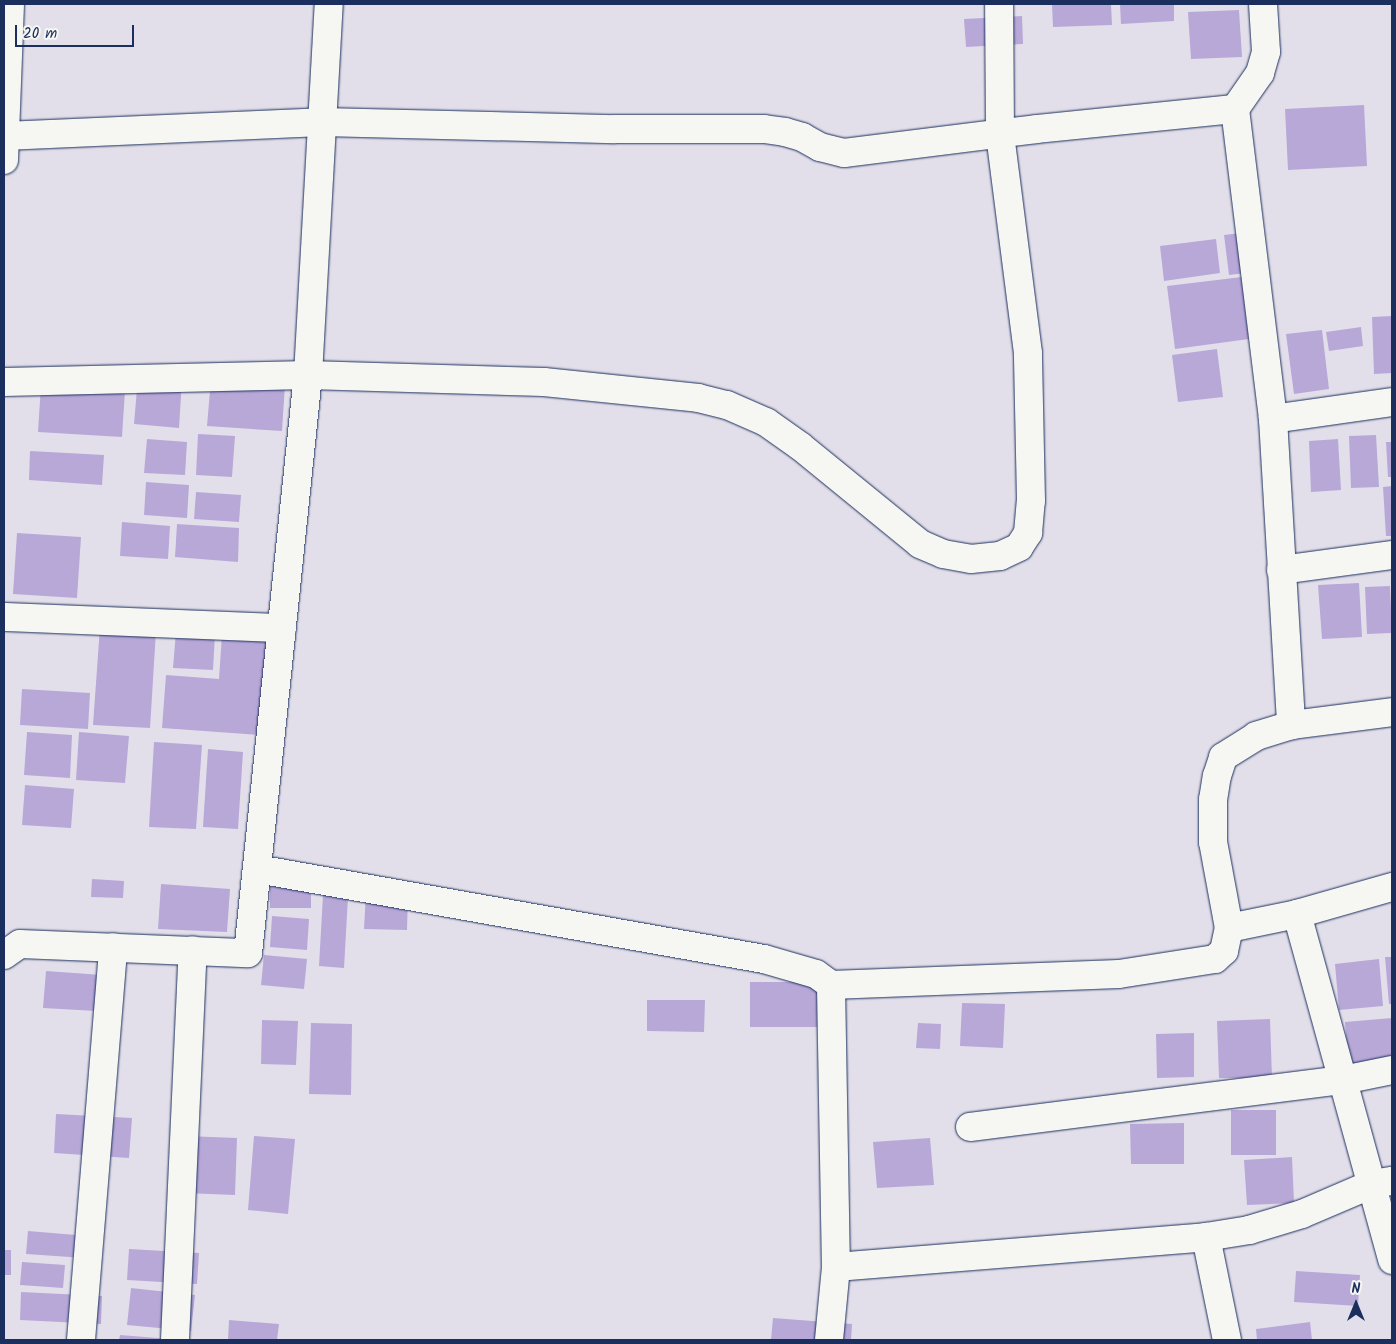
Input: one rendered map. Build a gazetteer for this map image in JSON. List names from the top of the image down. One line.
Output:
{"scale_bar":"20 m","north":"top"}
